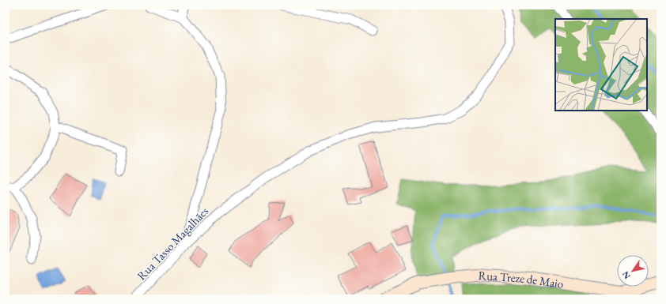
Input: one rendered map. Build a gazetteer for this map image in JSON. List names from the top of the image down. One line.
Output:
{"streets":{"street":["Rua Tasso Magalhães","Rua Treze de Maio"]},"north":"bottom left"}
